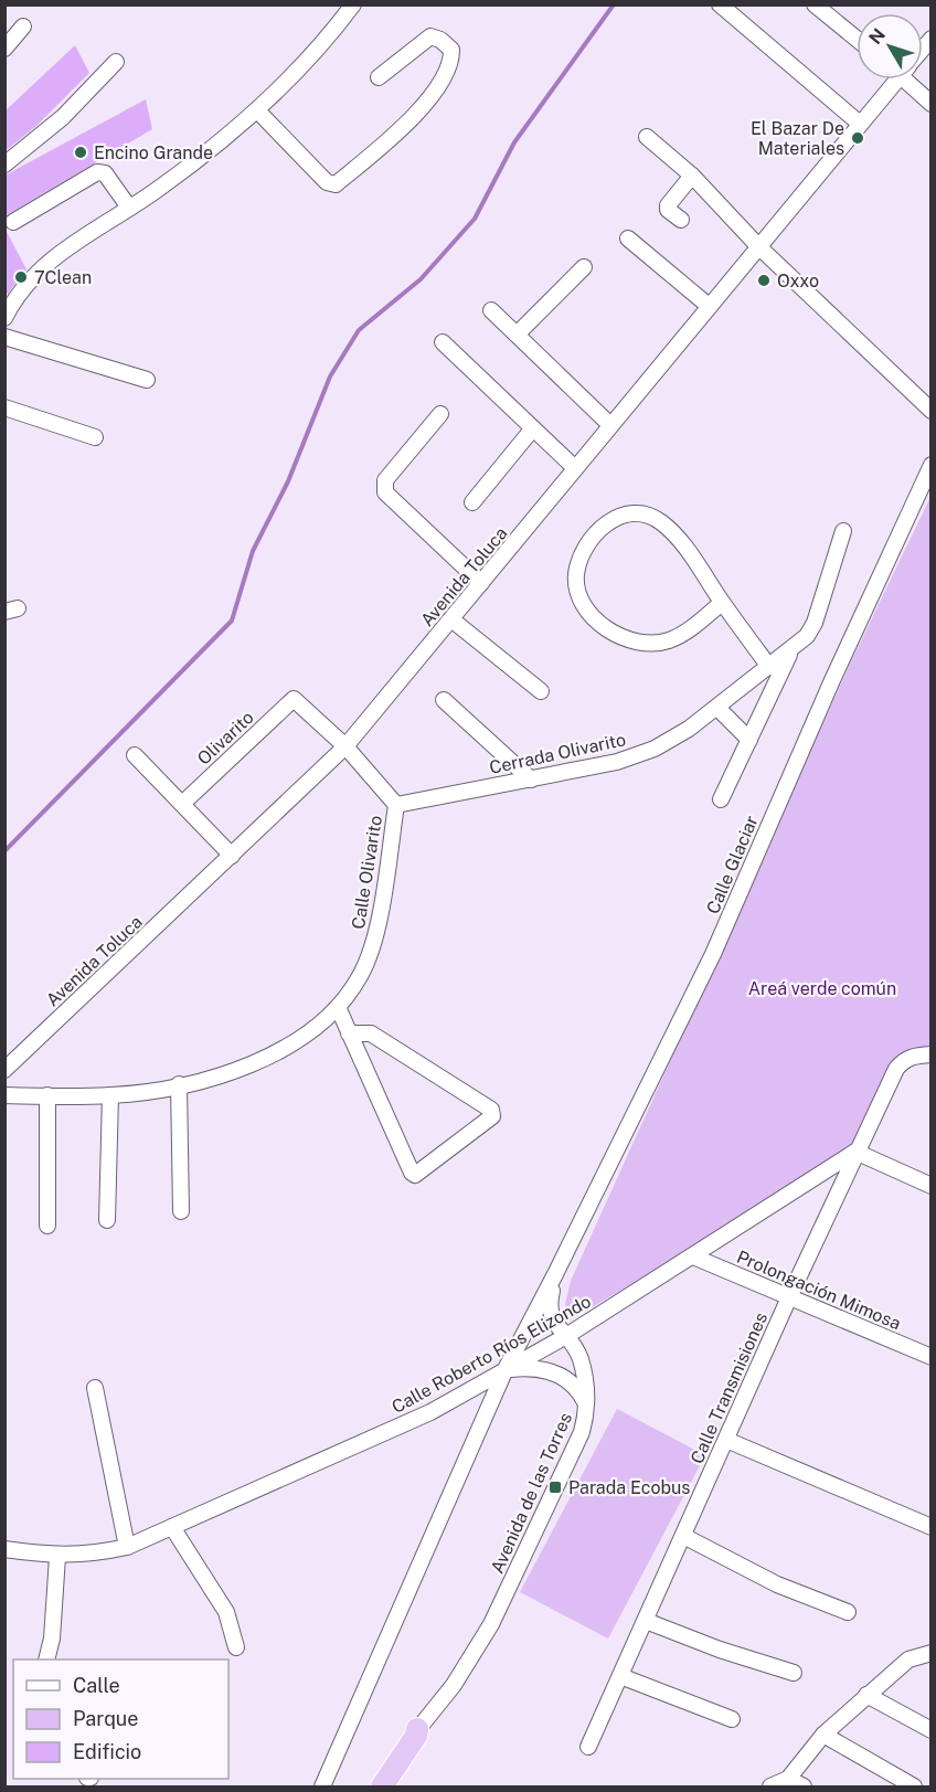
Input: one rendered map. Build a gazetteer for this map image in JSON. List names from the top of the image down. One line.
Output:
{"streets":{"street":["Avenida Toluca","Olivarito","Cerrada Olivarito","Calle Glaciar","Calle Olivarito","Prolongación Mimosa","Calle Roberto Ríos Elizondo","Calle Transmisiones","Avenida de las Torres"]},"crossings":[["Avenida Toluca","Calle Olivarito"],["Olivarito","Calle Olivarito"],["Cerrada Olivarito","Calle Olivarito"],["Calle Glaciar","Calle Roberto Ríos Elizondo"],["Calle Glaciar","Avenida de las Torres"],["Prolongación Mimosa","Calle Roberto Ríos Elizondo"],["Prolongación Mimosa","Calle Transmisiones"],["Calle Roberto Ríos Elizondo","Calle Transmisiones"],["Calle Roberto Ríos Elizondo","Avenida de las Torres"]],"parks":["Areá verde común"],"places":{"other":["El Bazar De Materiales","Encino Grande","7Clean","Oxxo"],"transit":["Parada Ecobus"]},"legend":["Calle","Parque","Edificio"],"north":"top left"}
